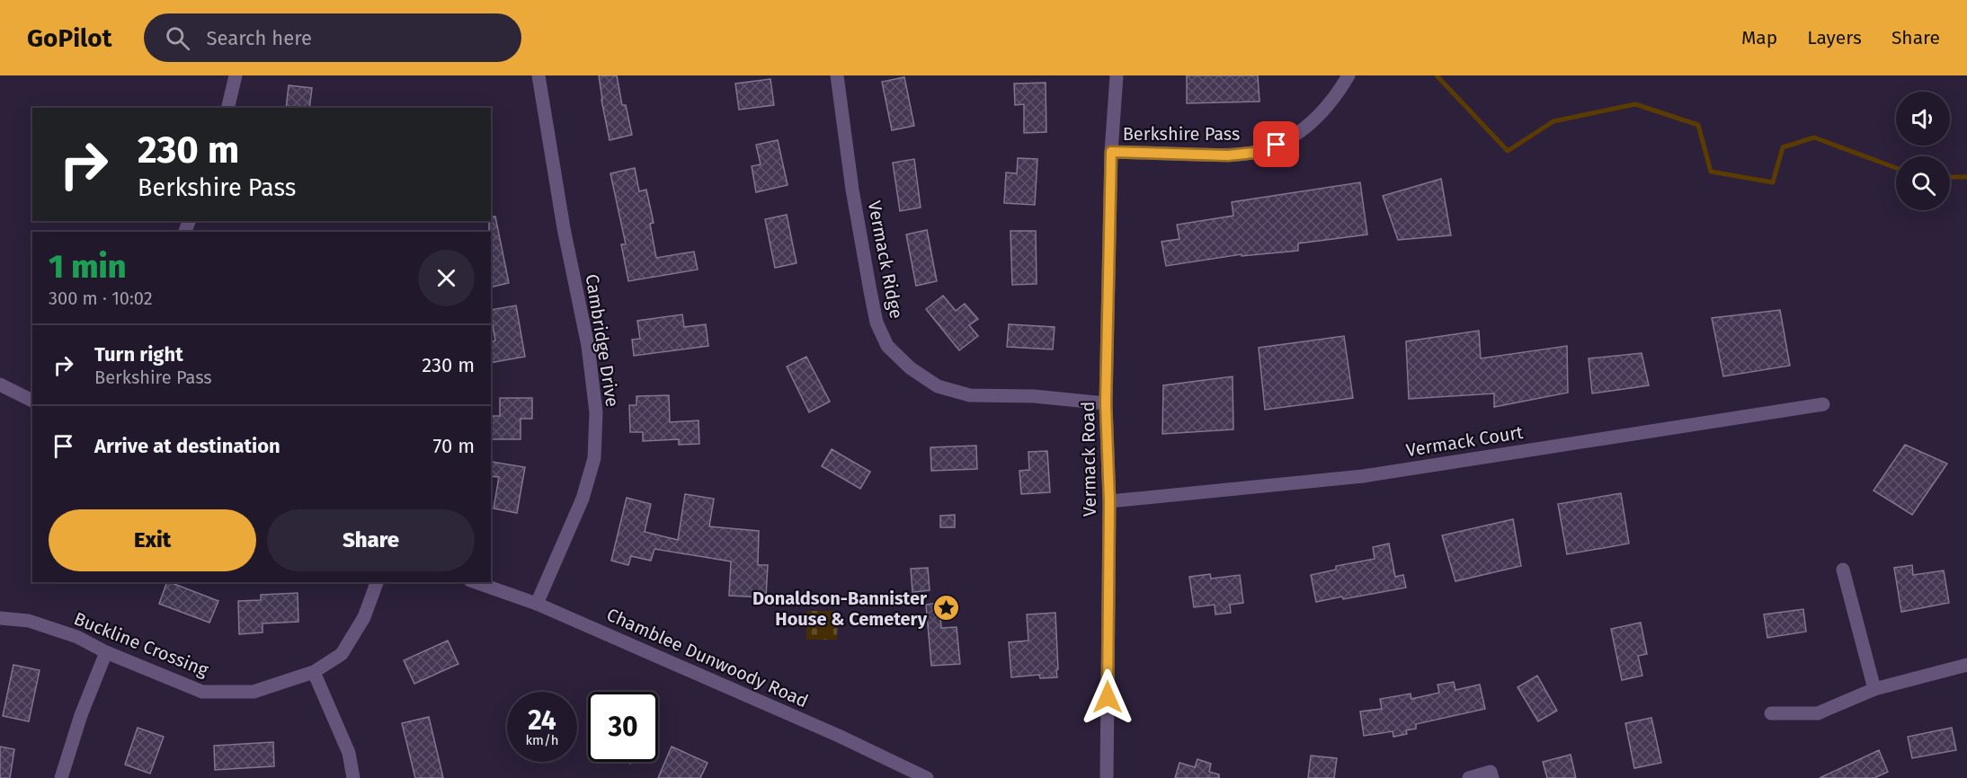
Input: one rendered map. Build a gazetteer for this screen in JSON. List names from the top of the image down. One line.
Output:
{"streets":{"street":["Berkshire Pass","Vermack Ridge","Cambridge Drive","Vermack Court","Vermack Road","Buckline Crossing","Chamblee Dunwoody Road"]},"crossings":[["Berkshire Pass","Vermack Road"],["Vermack Ridge","Vermack Road"],["Cambridge Drive","Chamblee Dunwoody Road"],["Vermack Court","Vermack Road"]],"places":{"place":["Donaldson-Bannister House & Cemetery"]},"page":{"header":"GoPilot","search":"Search here","nav":["Map","Layers","Share"],"turn":["230 m","Berkshire Pass"],"heading":["1 min","300 m · 10:02"],"list":[{"name":"Turn right","note":"Berkshire Pass","value":"230 m"},{"name":"Arrive at destination","value":"70 m"}],"buttons":["Exit","Share"],"speed":"24 km/h","limit":"30"}}
